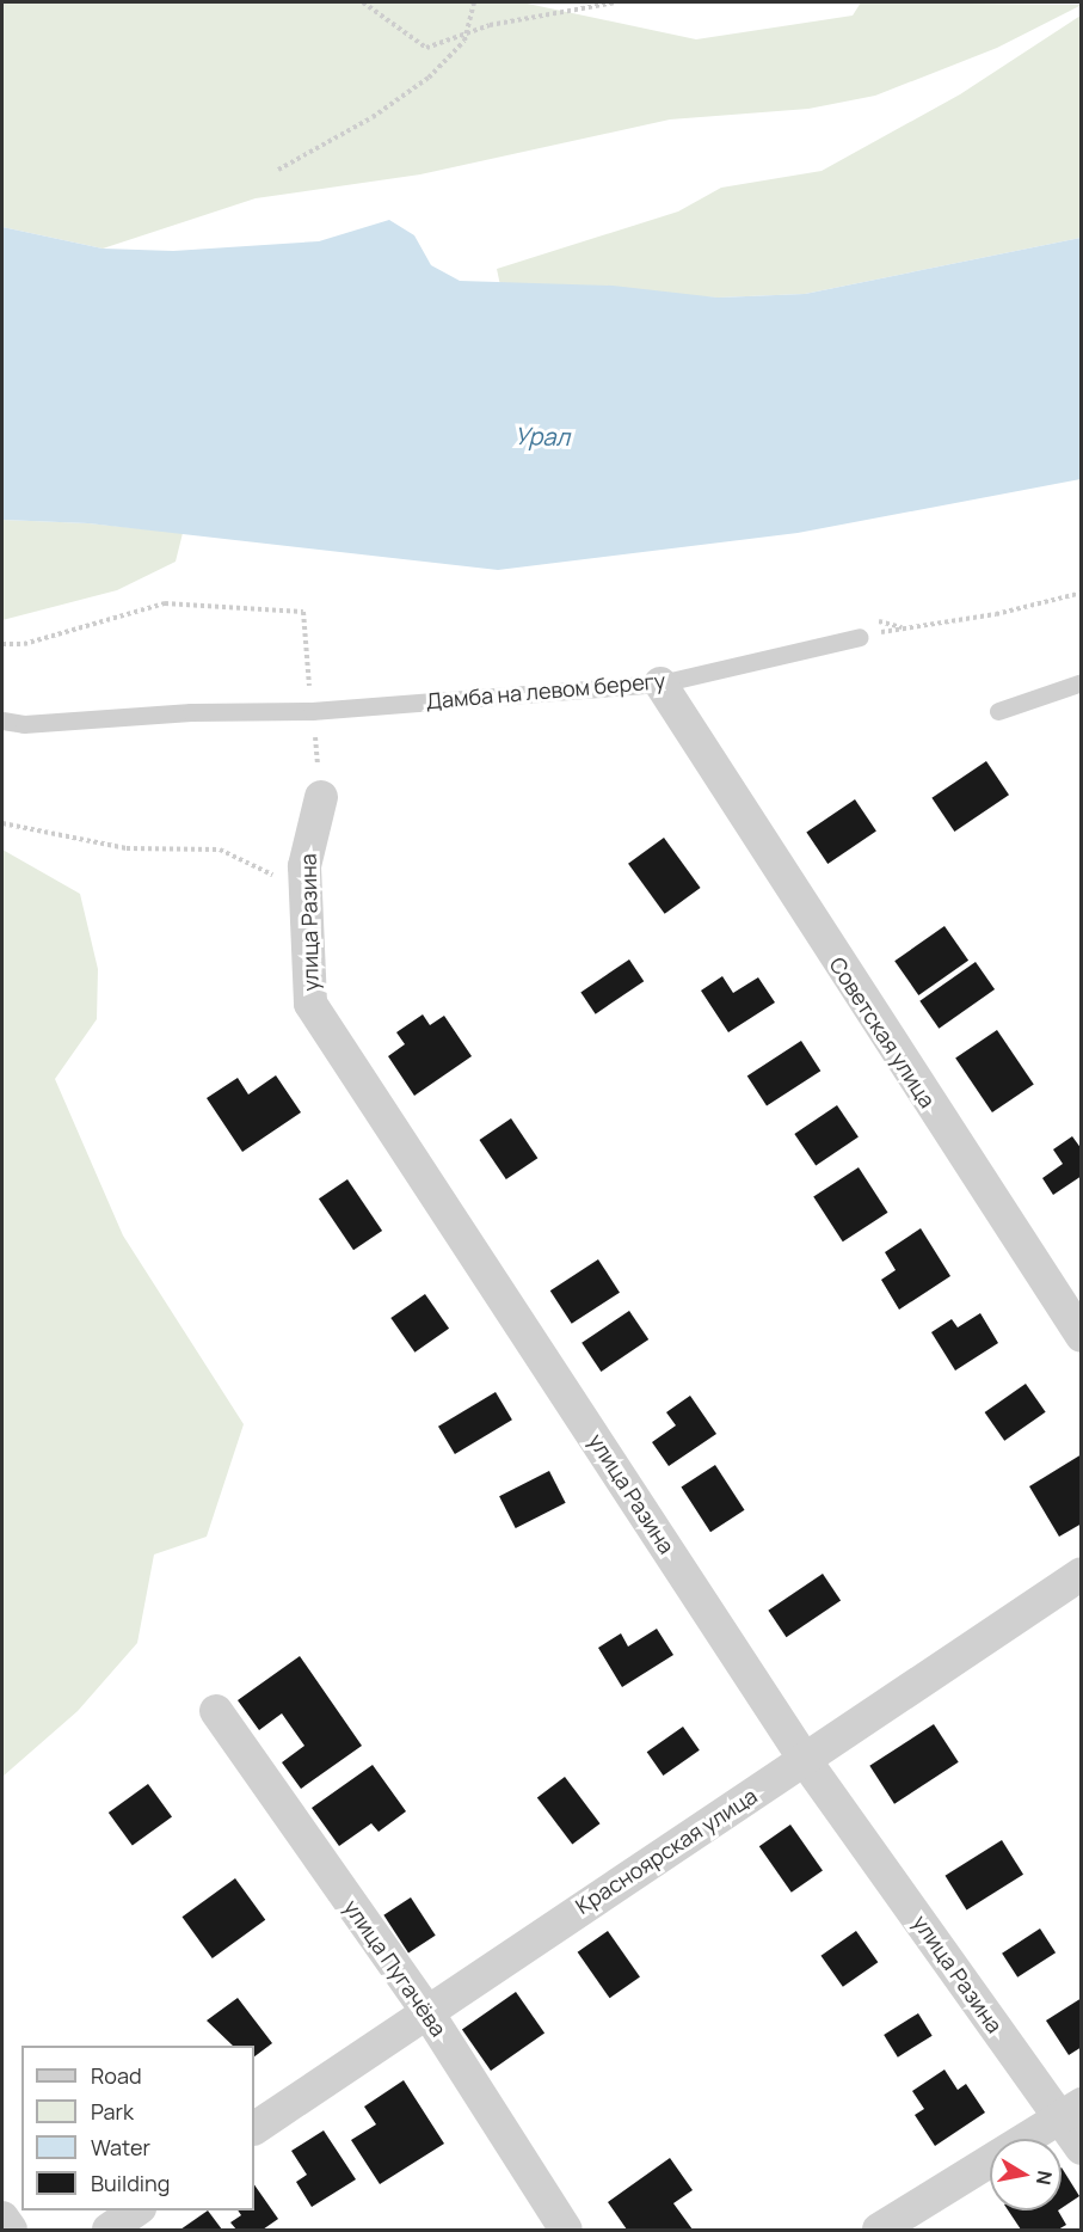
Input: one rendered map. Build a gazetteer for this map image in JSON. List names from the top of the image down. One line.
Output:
{"streets":{"street":["улица Разина","Советская улица","Красноярская улица","улица Пугачёва"],"lane":["Дамба на левом берегу"]},"crossings":[["Дамба на левом берегу","Советская улица"],["улица Разина","Красноярская улица"],["Красноярская улица","улица Пугачёва"]],"water":["Урал"],"legend":["Road","Park","Water","Building"],"north":"right"}
